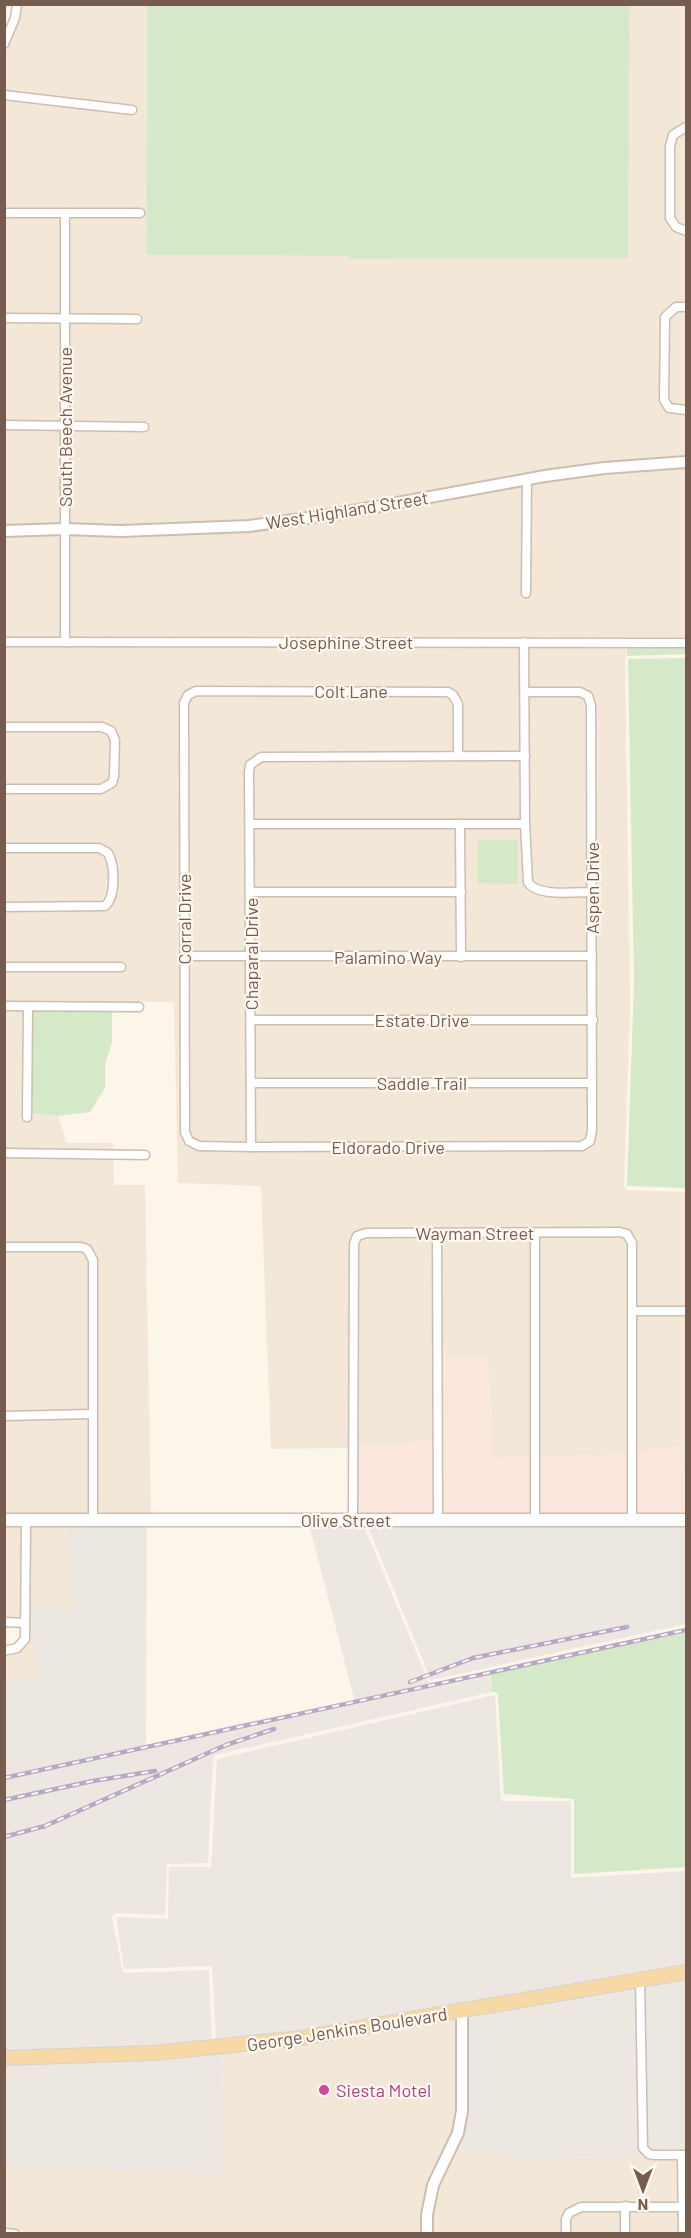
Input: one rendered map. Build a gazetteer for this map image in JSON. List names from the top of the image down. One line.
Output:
{"streets":{"main road":["Olive Street","George Jenkins Boulevard"],"street":["South Beech Avenue","West Highland Street","Josephine Street","Colt Lane","Aspen Drive","Corral Drive","Chaparal Drive","Palamino Way","Estate Drive","Saddle Trail","Eldorado Drive","Wayman Street"]},"crossings":[["South Beech Avenue","West Highland Street"],["South Beech Avenue","Josephine Street"],["Colt Lane","Corral Drive"],["Colt Lane","Chaparal Drive"],["Aspen Drive","Palamino Way"],["Aspen Drive","Estate Drive"],["Aspen Drive","Saddle Trail"],["Aspen Drive","Eldorado Drive"],["Corral Drive","Palamino Way"],["Corral Drive","Eldorado Drive"],["Chaparal Drive","Palamino Way"],["Chaparal Drive","Estate Drive"],["Chaparal Drive","Saddle Trail"],["Chaparal Drive","Eldorado Drive"],["Wayman Street","Olive Street"]],"places":["Siesta Motel"],"north":"bottom"}
